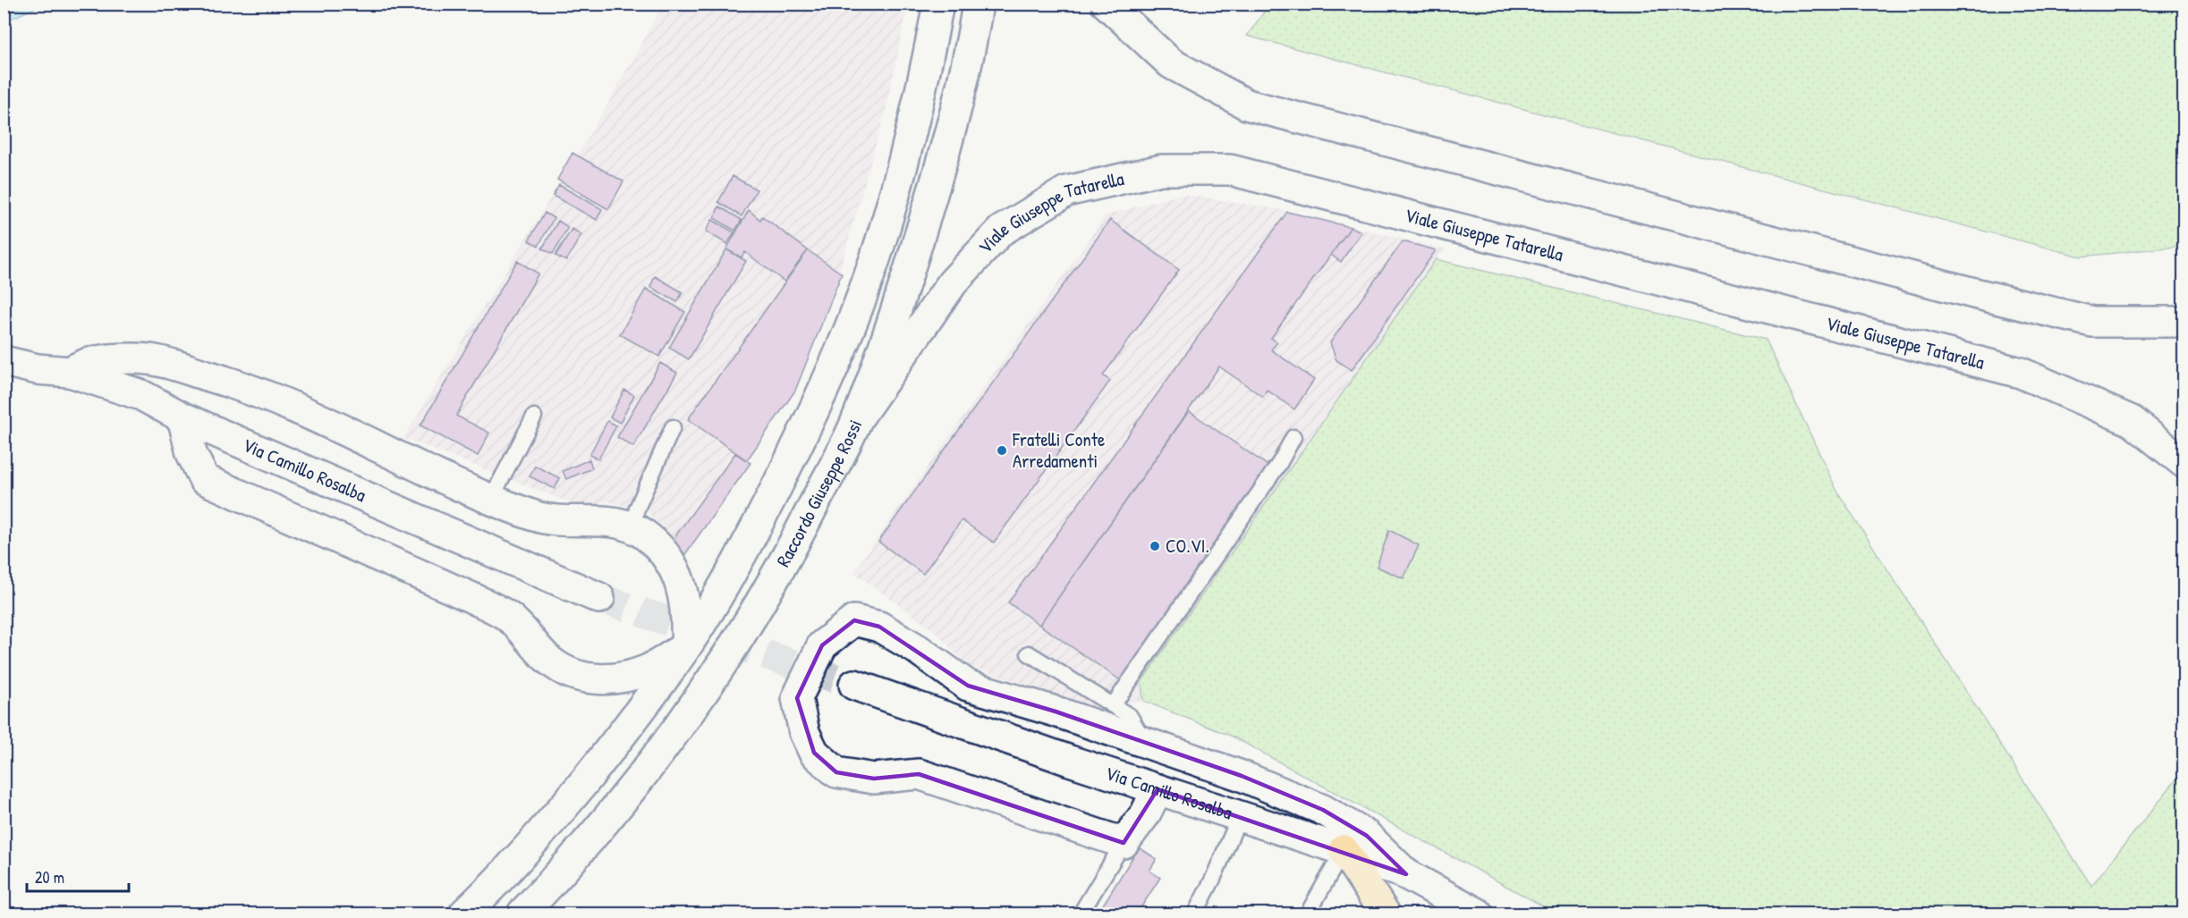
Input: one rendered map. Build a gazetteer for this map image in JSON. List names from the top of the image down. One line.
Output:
{"streets":{"main road":["Viale Giuseppe Tatarella","Via Camillo Rosalba","Raccordo Giuseppe Rossi"]},"crossings":[["Viale Giuseppe Tatarella","Raccordo Giuseppe Rossi"]],"places":["Fratelli Conte Arredamenti","CO.VI."],"scale_bar":"20 m"}
